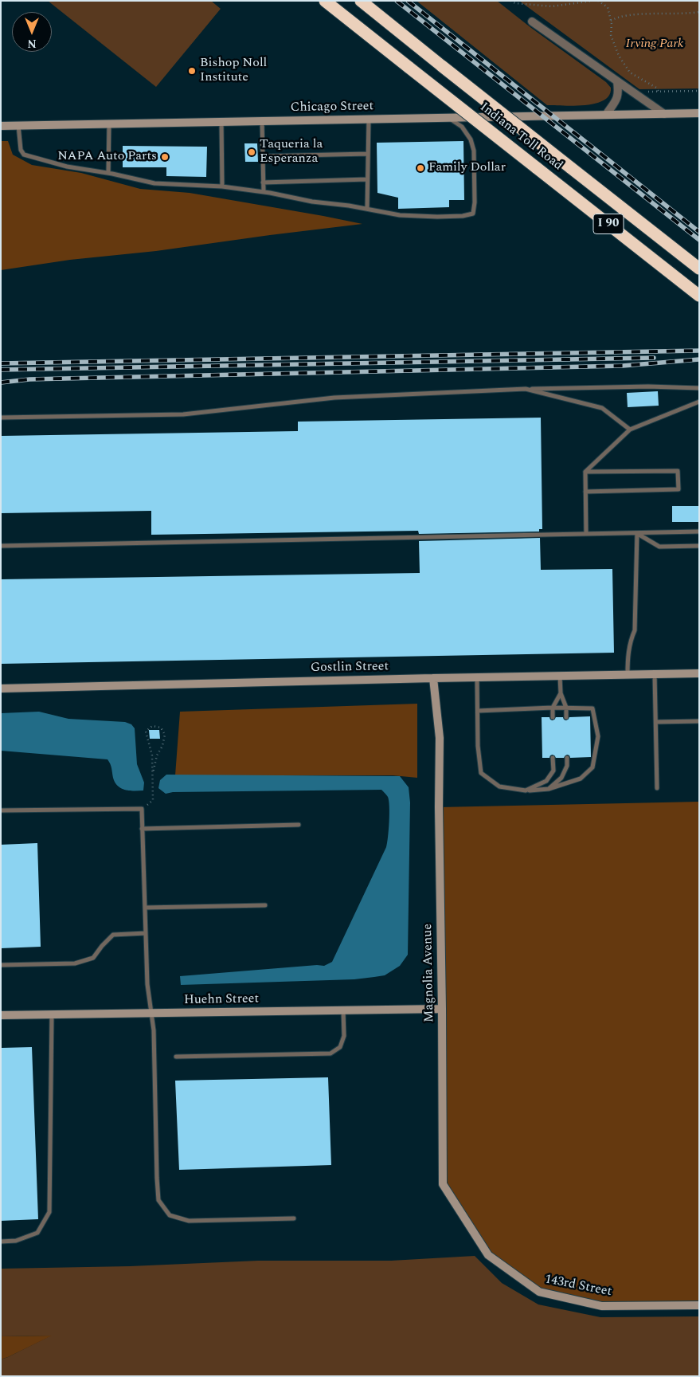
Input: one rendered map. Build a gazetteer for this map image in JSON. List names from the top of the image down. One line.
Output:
{"streets":{"highway":["Indiana Toll Road","I 90"],"street":["Chicago Street","Gostlin Street","Magnolia Avenue","Huehn Street","143rd Street"]},"crossings":[["Gostlin Street","Magnolia Avenue"],["Magnolia Avenue","Huehn Street"],["Magnolia Avenue","143rd Street"]],"parks":["Irving Park"],"places":["Bishop Noll Institute","Taqueria la Esperanza","NAPA Auto Parts","Family Dollar"],"north":"bottom"}
